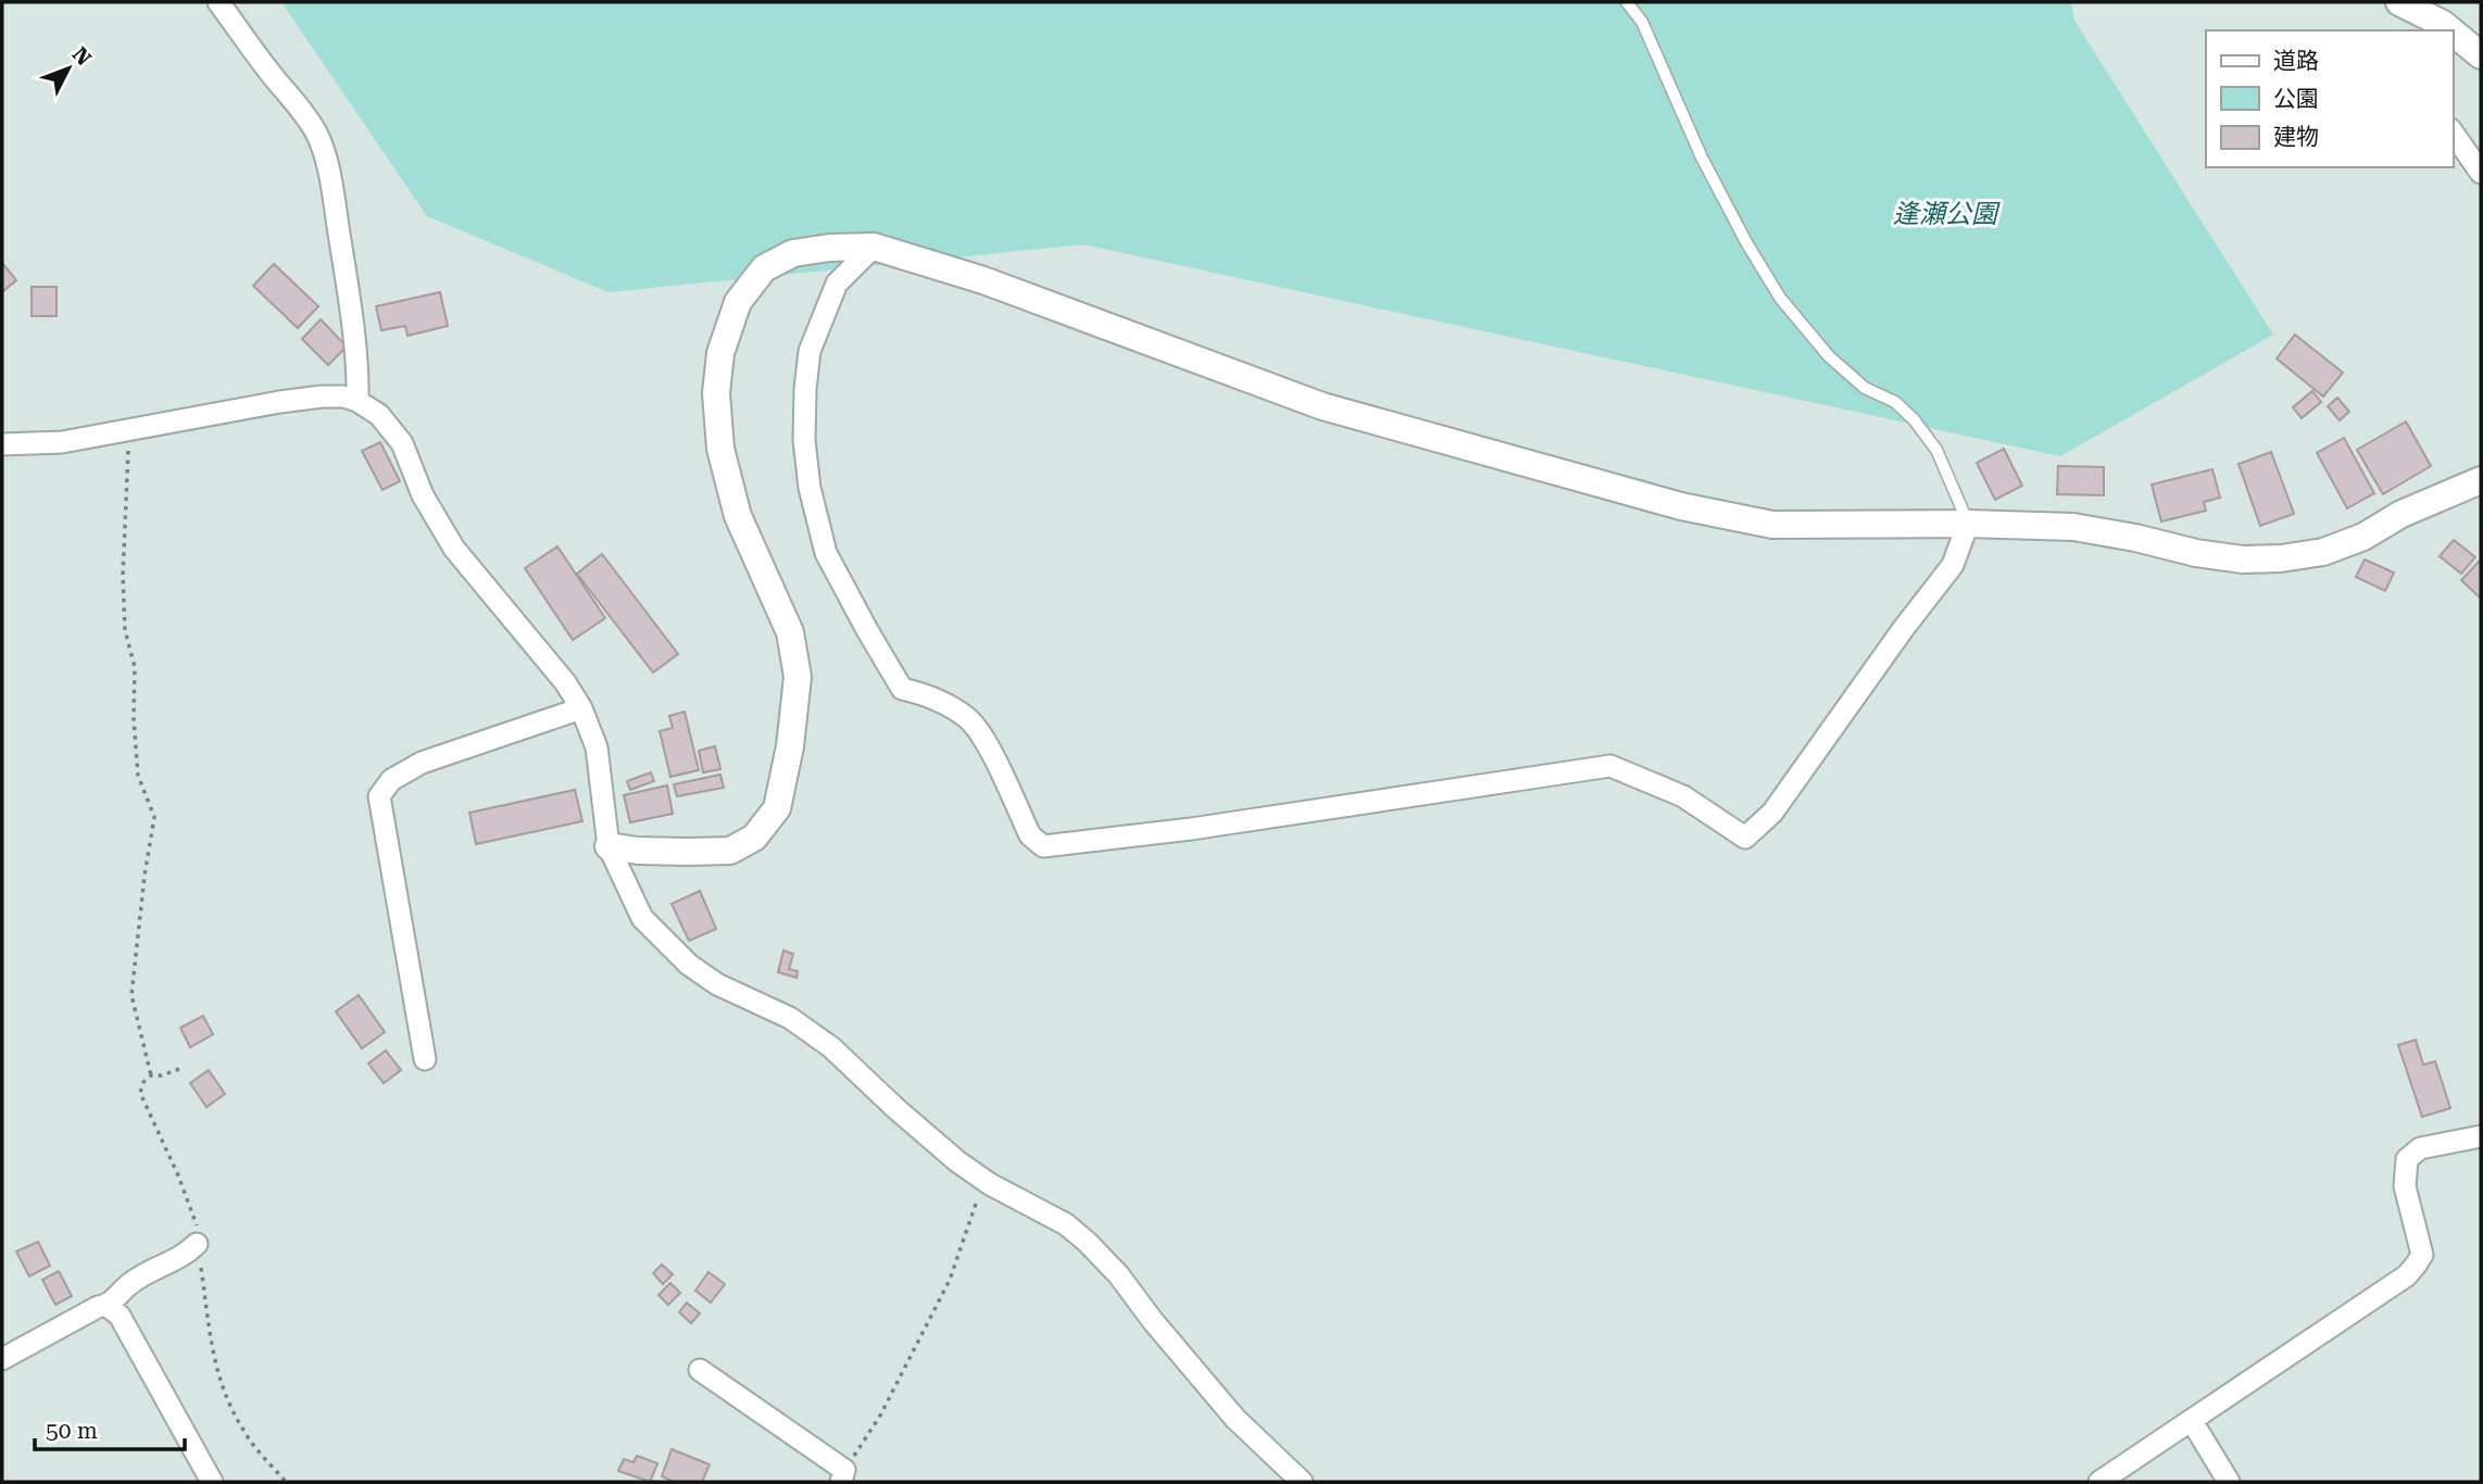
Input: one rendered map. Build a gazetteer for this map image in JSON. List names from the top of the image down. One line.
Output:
{"parks":["逢瀬公園"],"legend":["道路","公園","建物"],"scale_bar":"50 m","north":"top right"}
